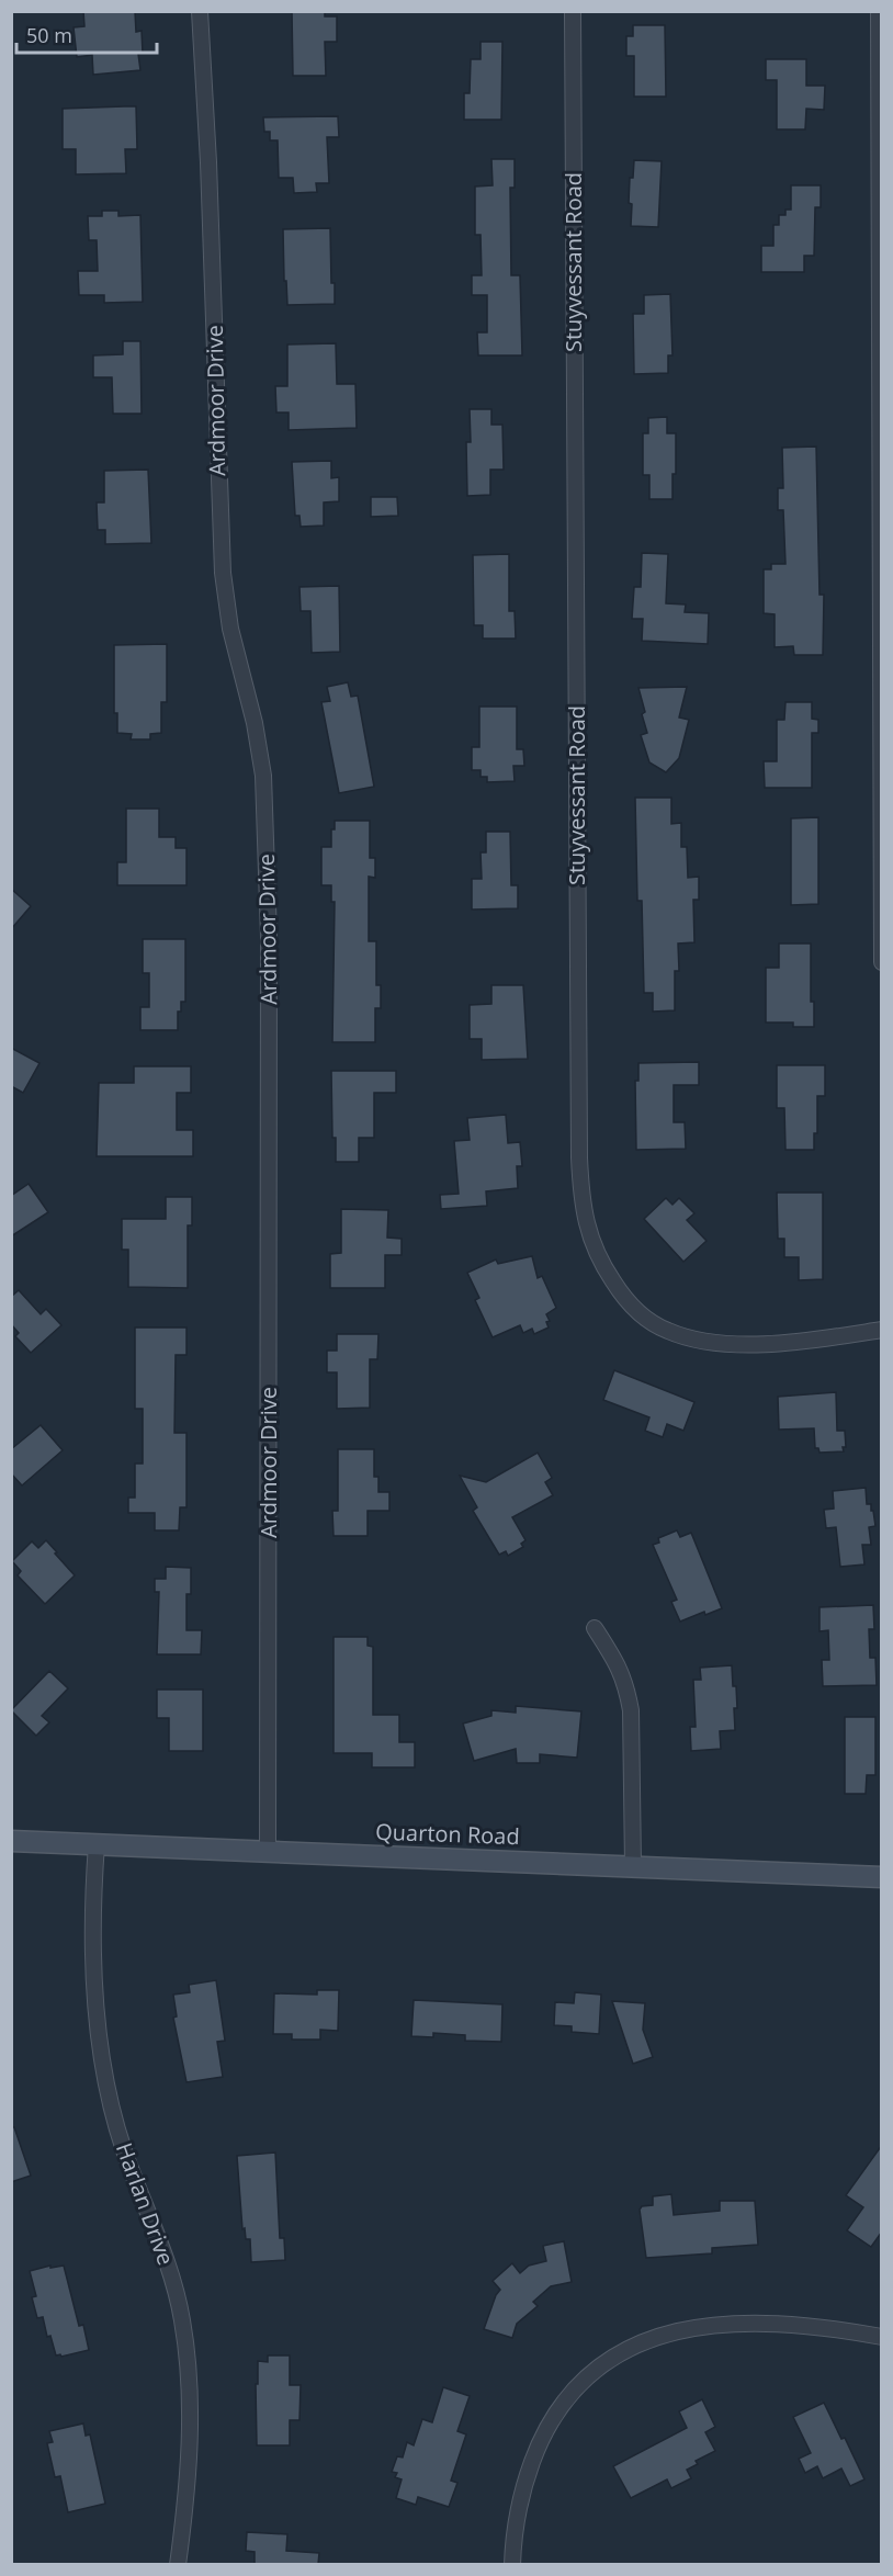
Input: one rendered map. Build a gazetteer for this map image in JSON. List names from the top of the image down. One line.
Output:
{"streets":{"street":["Stuyvessant Road","Ardmoor Drive","Quarton Road","Harlan Drive"]},"crossings":[["Ardmoor Drive","Quarton Road"],["Quarton Road","Harlan Drive"]],"scale_bar":"50 m"}
